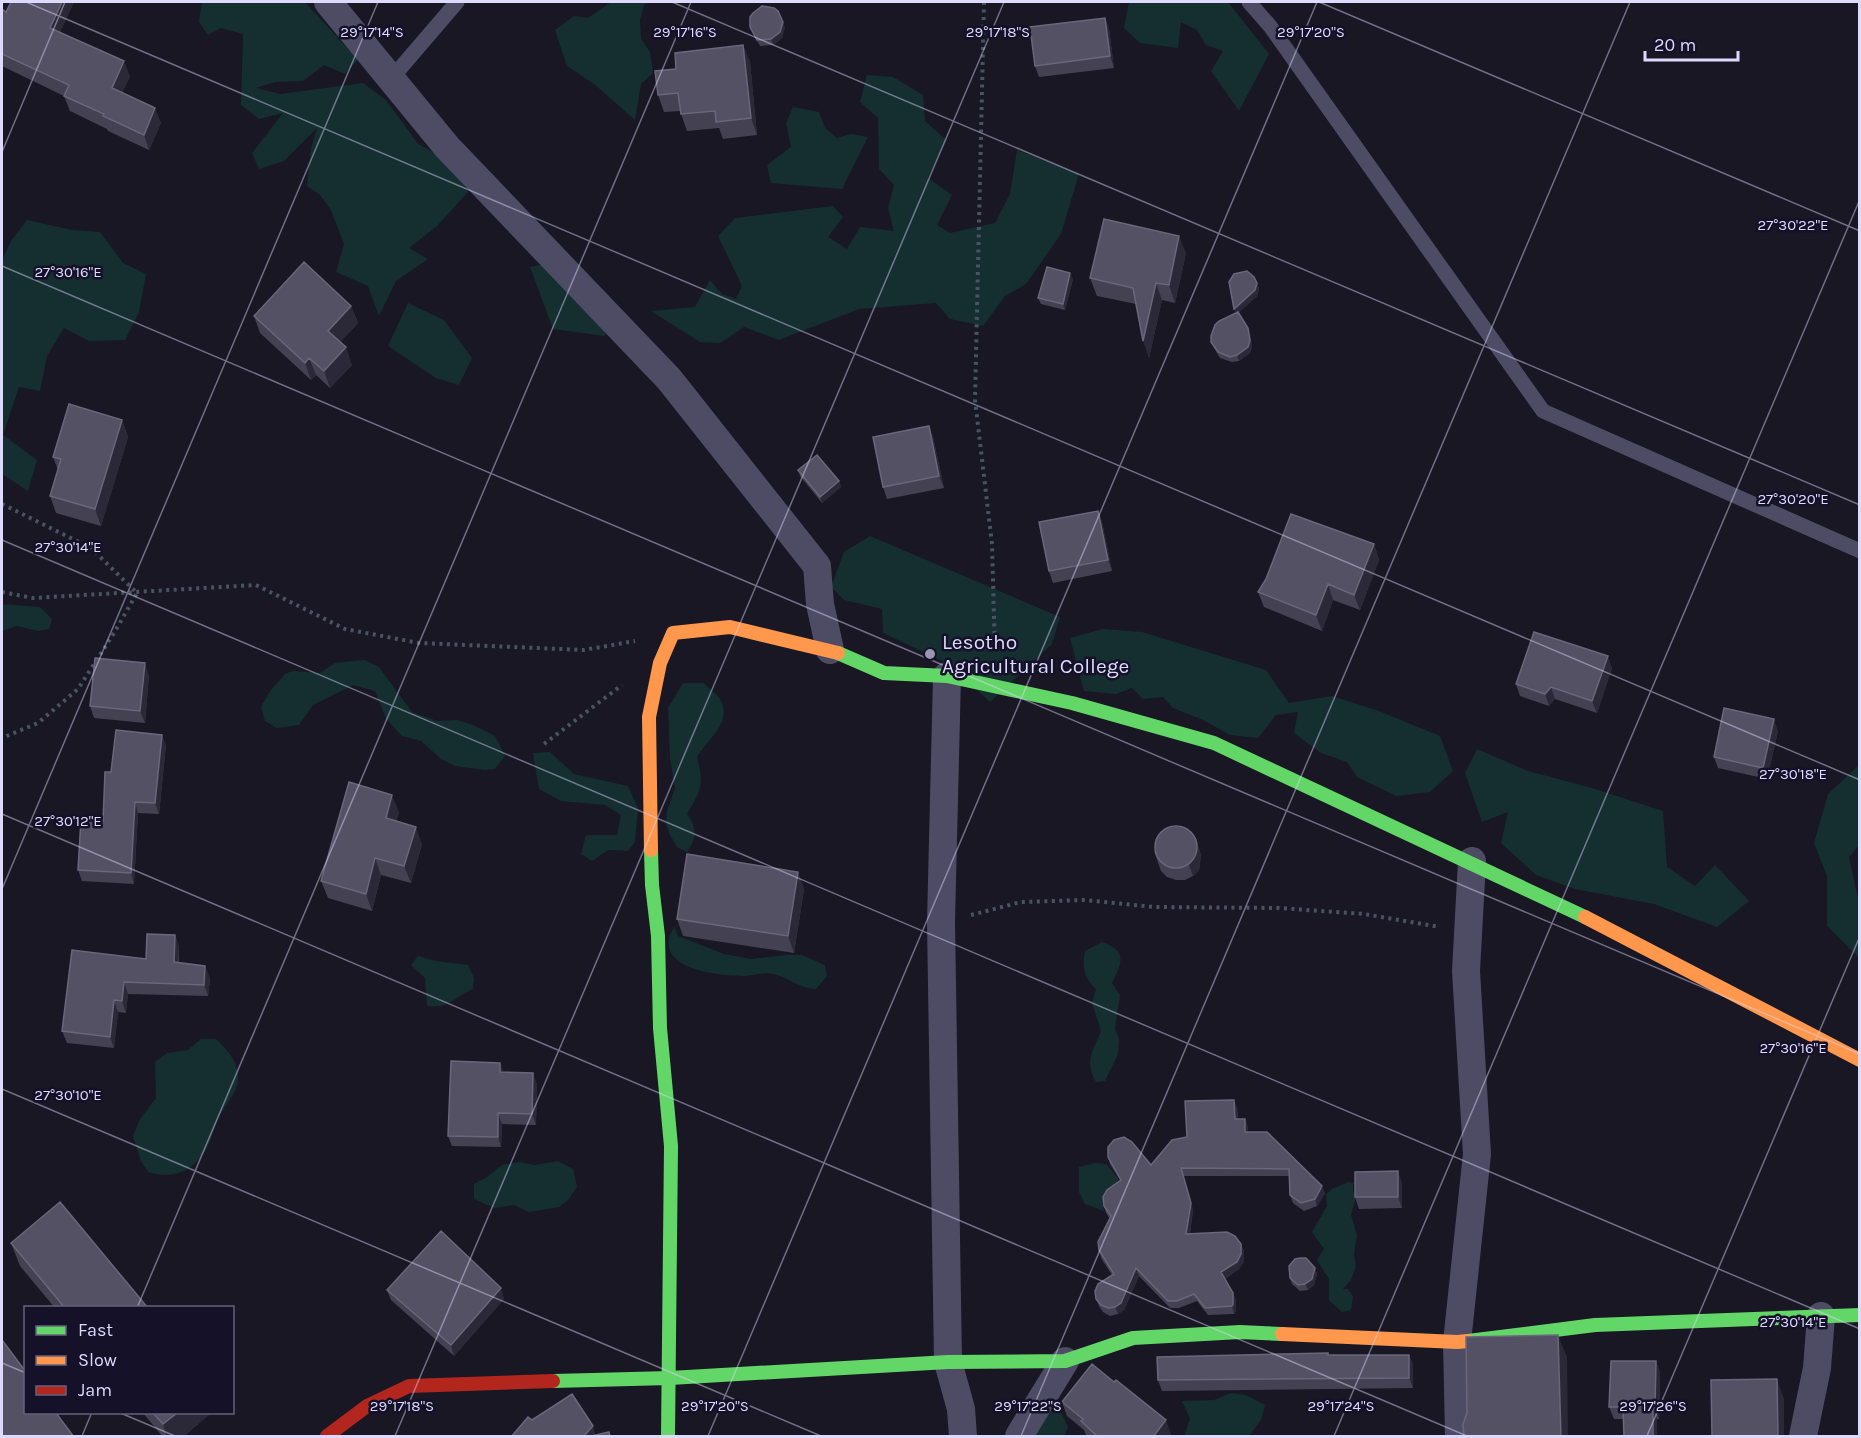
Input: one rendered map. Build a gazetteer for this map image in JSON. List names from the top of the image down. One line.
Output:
{"places":["Lesotho Agricultural College"],"legend":["Fast","Slow","Jam"],"scale_bar":"20 m","coordinates":["29°17'14\"S","29°17'16\"S","29°17'18\"S","29°17'20\"S","27°30'22\"E","27°30'16\"E","27°30'20\"E","27°30'14\"E","27°30'18\"E","27°30'12\"E","27°30'10\"E","29°17'22\"S","29°17'24\"S","29°17'26\"S"]}
